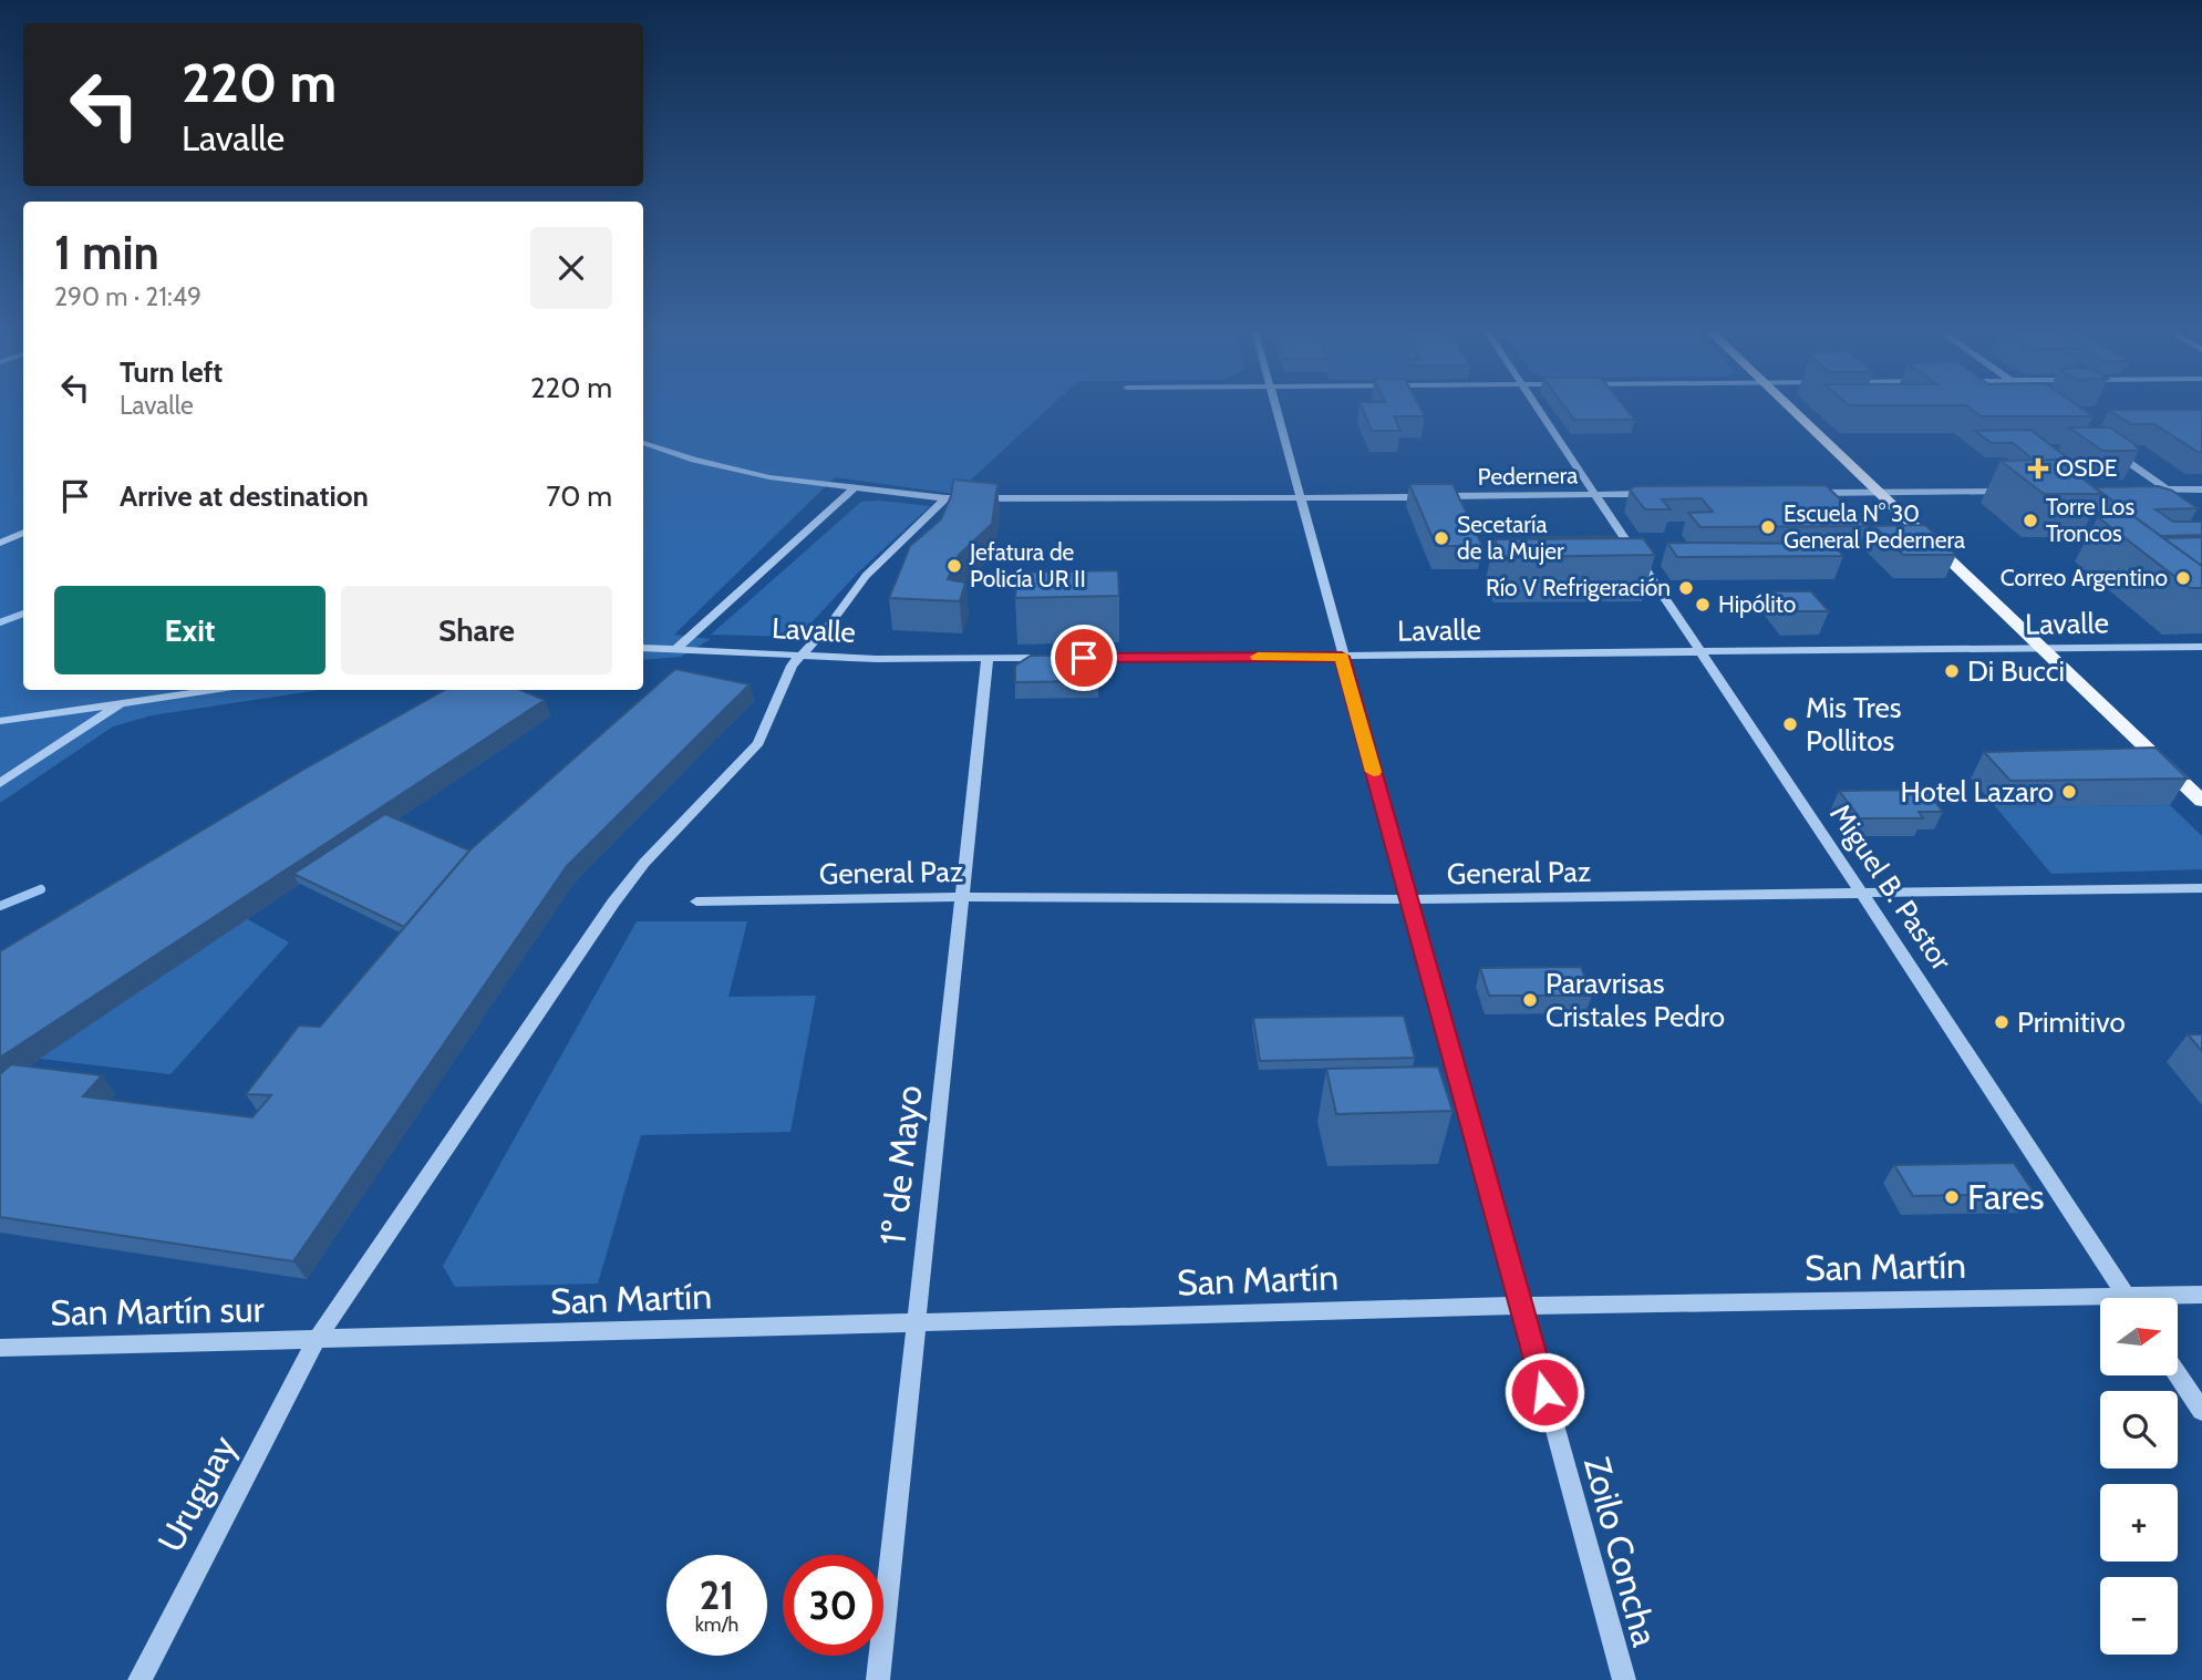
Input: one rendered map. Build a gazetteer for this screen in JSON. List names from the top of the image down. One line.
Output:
{"streets":{"street":["Pedernera","Lavalle","General Paz","Miguel B. Pastor","1º de Mayo","San Martín","San Martín sur","Uruguay","Zoilo Concha"]},"crossings":[["Pedernera","Miguel B. Pastor"],["Pedernera","Uruguay"],["Pedernera","Zoilo Concha"],["Lavalle","Miguel B. Pastor"],["Lavalle","1º de Mayo"],["Lavalle","Uruguay"],["Lavalle","Zoilo Concha"],["General Paz","Miguel B. Pastor"],["General Paz","1º de Mayo"],["General Paz","Zoilo Concha"],["1º de Mayo","San Martín"],["San Martín","San Martín sur"],["San Martín","Uruguay"],["San Martín","Zoilo Concha"],["San Martín sur","Uruguay"]],"places":{"health":["OSDE"],"other":["Torre Los Troncos","Escuela N° 30 General Pedernera","Secetaría de la Mujer","Jefatura de Policía UR II","Correo Argentino","Río V Refrigeración","Hipólito","Di Bucci","Mis Tres Pollitos","Hotel Lazaro","Paravrisas Cristales Pedro","Primitivo","Fares"]},"north":"right","page":{"turn":["220 m","Lavalle"],"heading":["1 min","290 m · 21:49"],"list":[{"name":"Turn left","note":"Lavalle","value":"220 m"},{"name":"Arrive at destination","value":"70 m"}],"buttons":["Exit","Share"],"map_buttons":["+","−"],"speed":"21 km/h","limit":"30"}}
